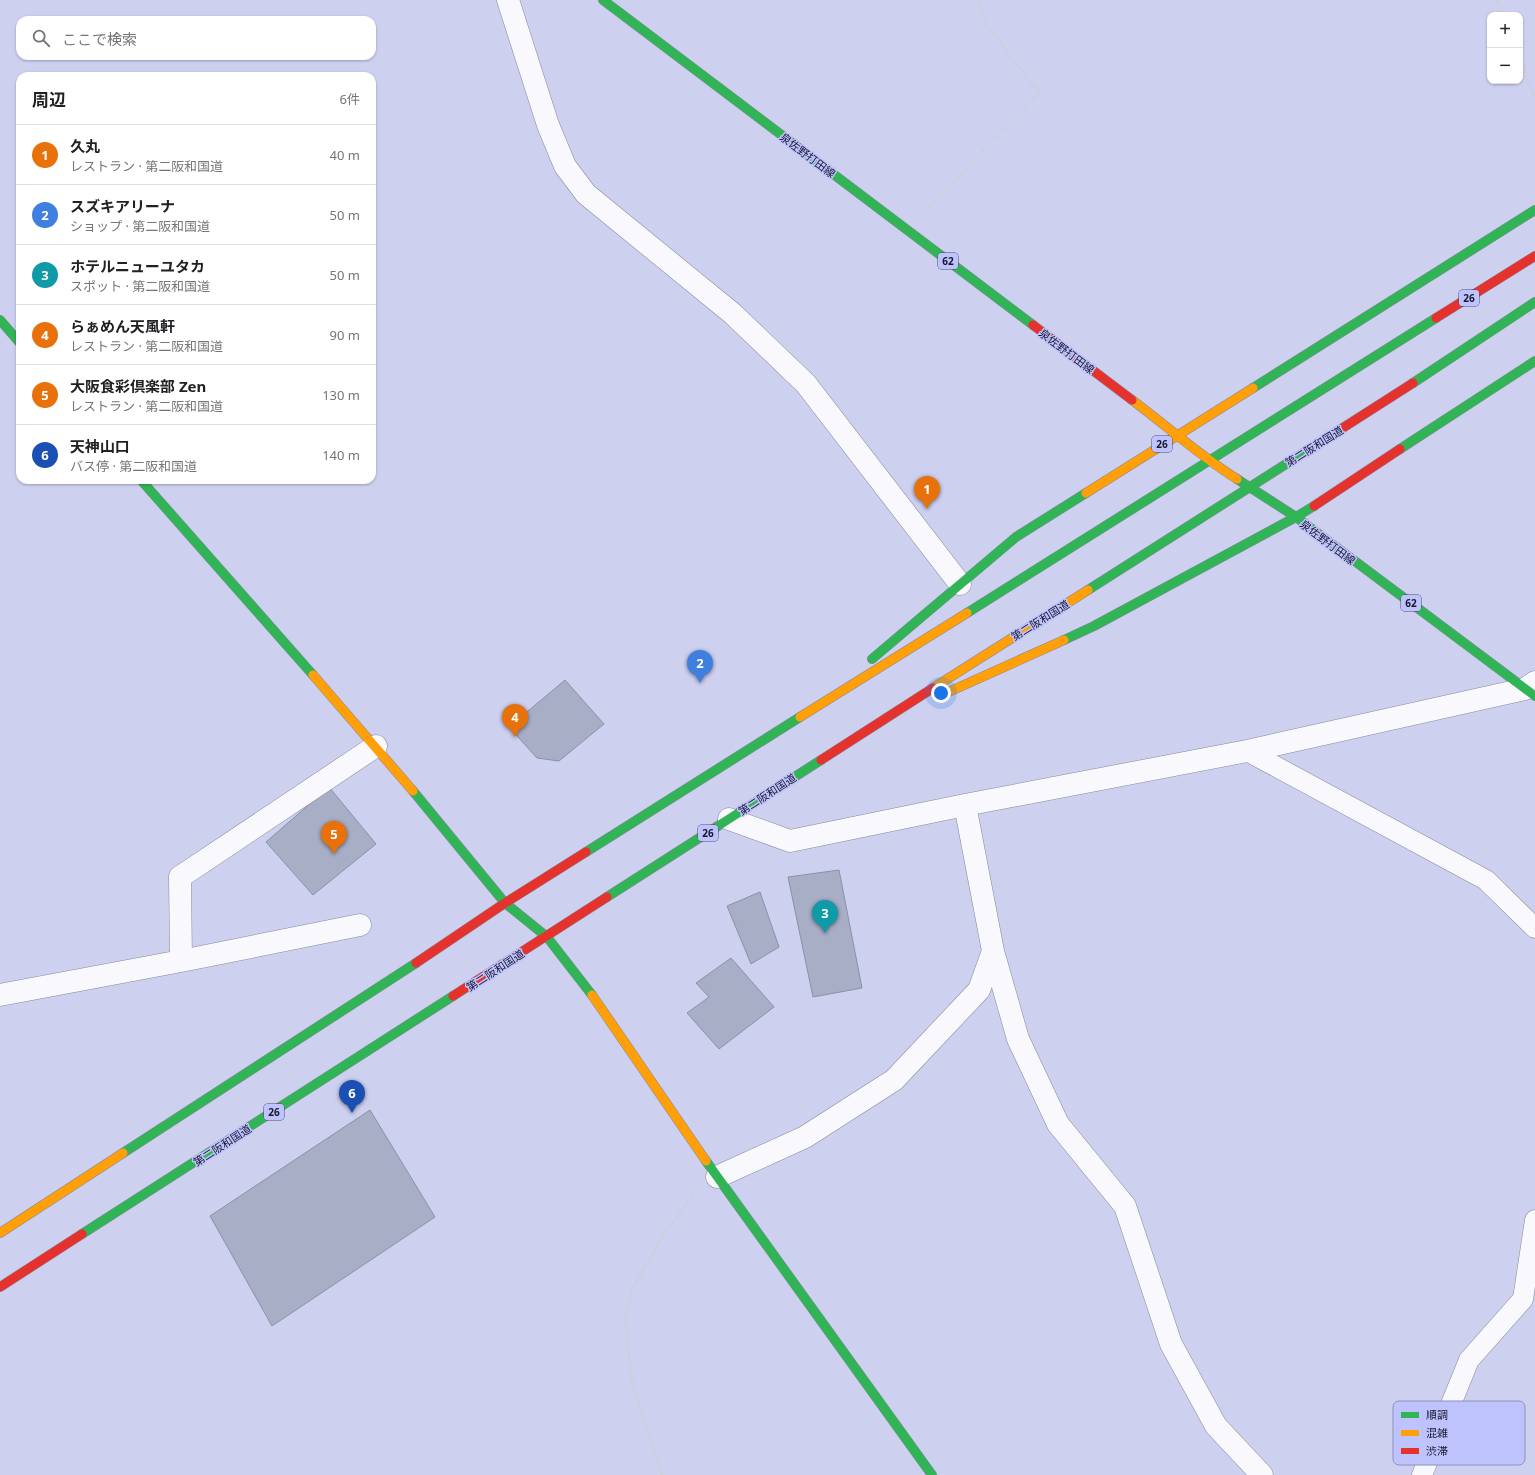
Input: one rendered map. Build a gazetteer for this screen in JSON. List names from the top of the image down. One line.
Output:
{"streets":{"main road":["泉佐野打田線","62","26","第二阪和国道"]},"crossings":[["泉佐野打田線","26"],["泉佐野打田線","第二阪和国道"],["26","第二阪和国道"]],"legend":["順調","混雑","渋滞"],"page":{"map_buttons":["+","−"],"search":"ここで検索","heading":["周辺","6件"],"list":[{"mark":"1","name":"久丸","note":"レストラン · 第二阪和国道","value":"40 m"},{"mark":"2","name":"スズキアリーナ","note":"ショップ · 第二阪和国道","value":"50 m"},{"mark":"3","name":"ホテルニューユタカ","note":"スポット · 第二阪和国道","value":"50 m"},{"mark":"4","name":"らぁめん天風軒","note":"レストラン · 第二阪和国道","value":"90 m"},{"mark":"5","name":"大阪食彩倶楽部 Zen","note":"レストラン · 第二阪和国道","value":"130 m"},{"mark":"6","name":"天神山口","note":"バス停 · 第二阪和国道","value":"140 m"}],"pins":["1","2","4","5","3","6"]}}
